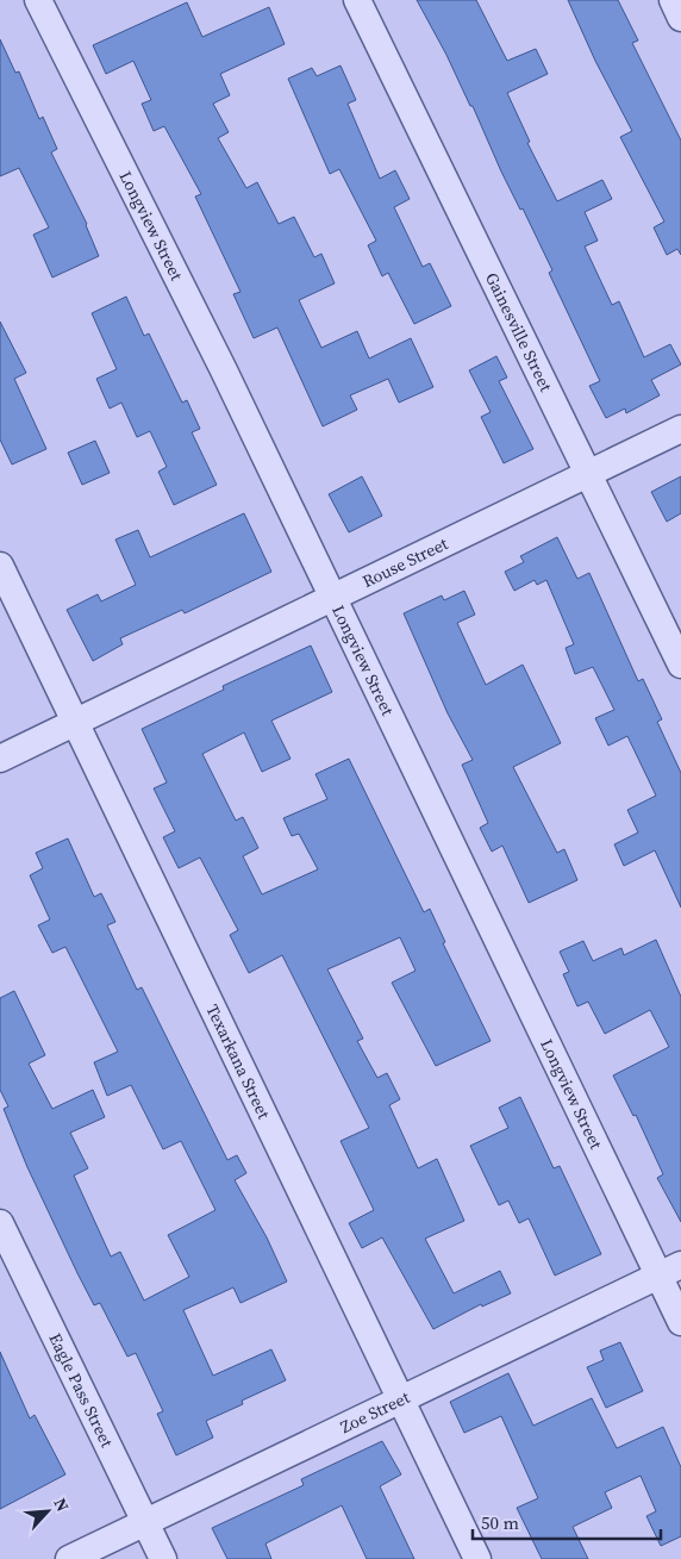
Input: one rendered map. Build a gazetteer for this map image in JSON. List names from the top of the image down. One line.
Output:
{"streets":{"street":["Longview Street","Gainesville Street","Rouse Street","Texarkana Street","Eagle Pass Street","Zoe Street"]},"crossings":[["Longview Street","Rouse Street"],["Longview Street","Zoe Street"],["Gainesville Street","Rouse Street"],["Rouse Street","Texarkana Street"],["Texarkana Street","Zoe Street"],["Eagle Pass Street","Zoe Street"]],"scale_bar":"50 m","north":"top right"}
